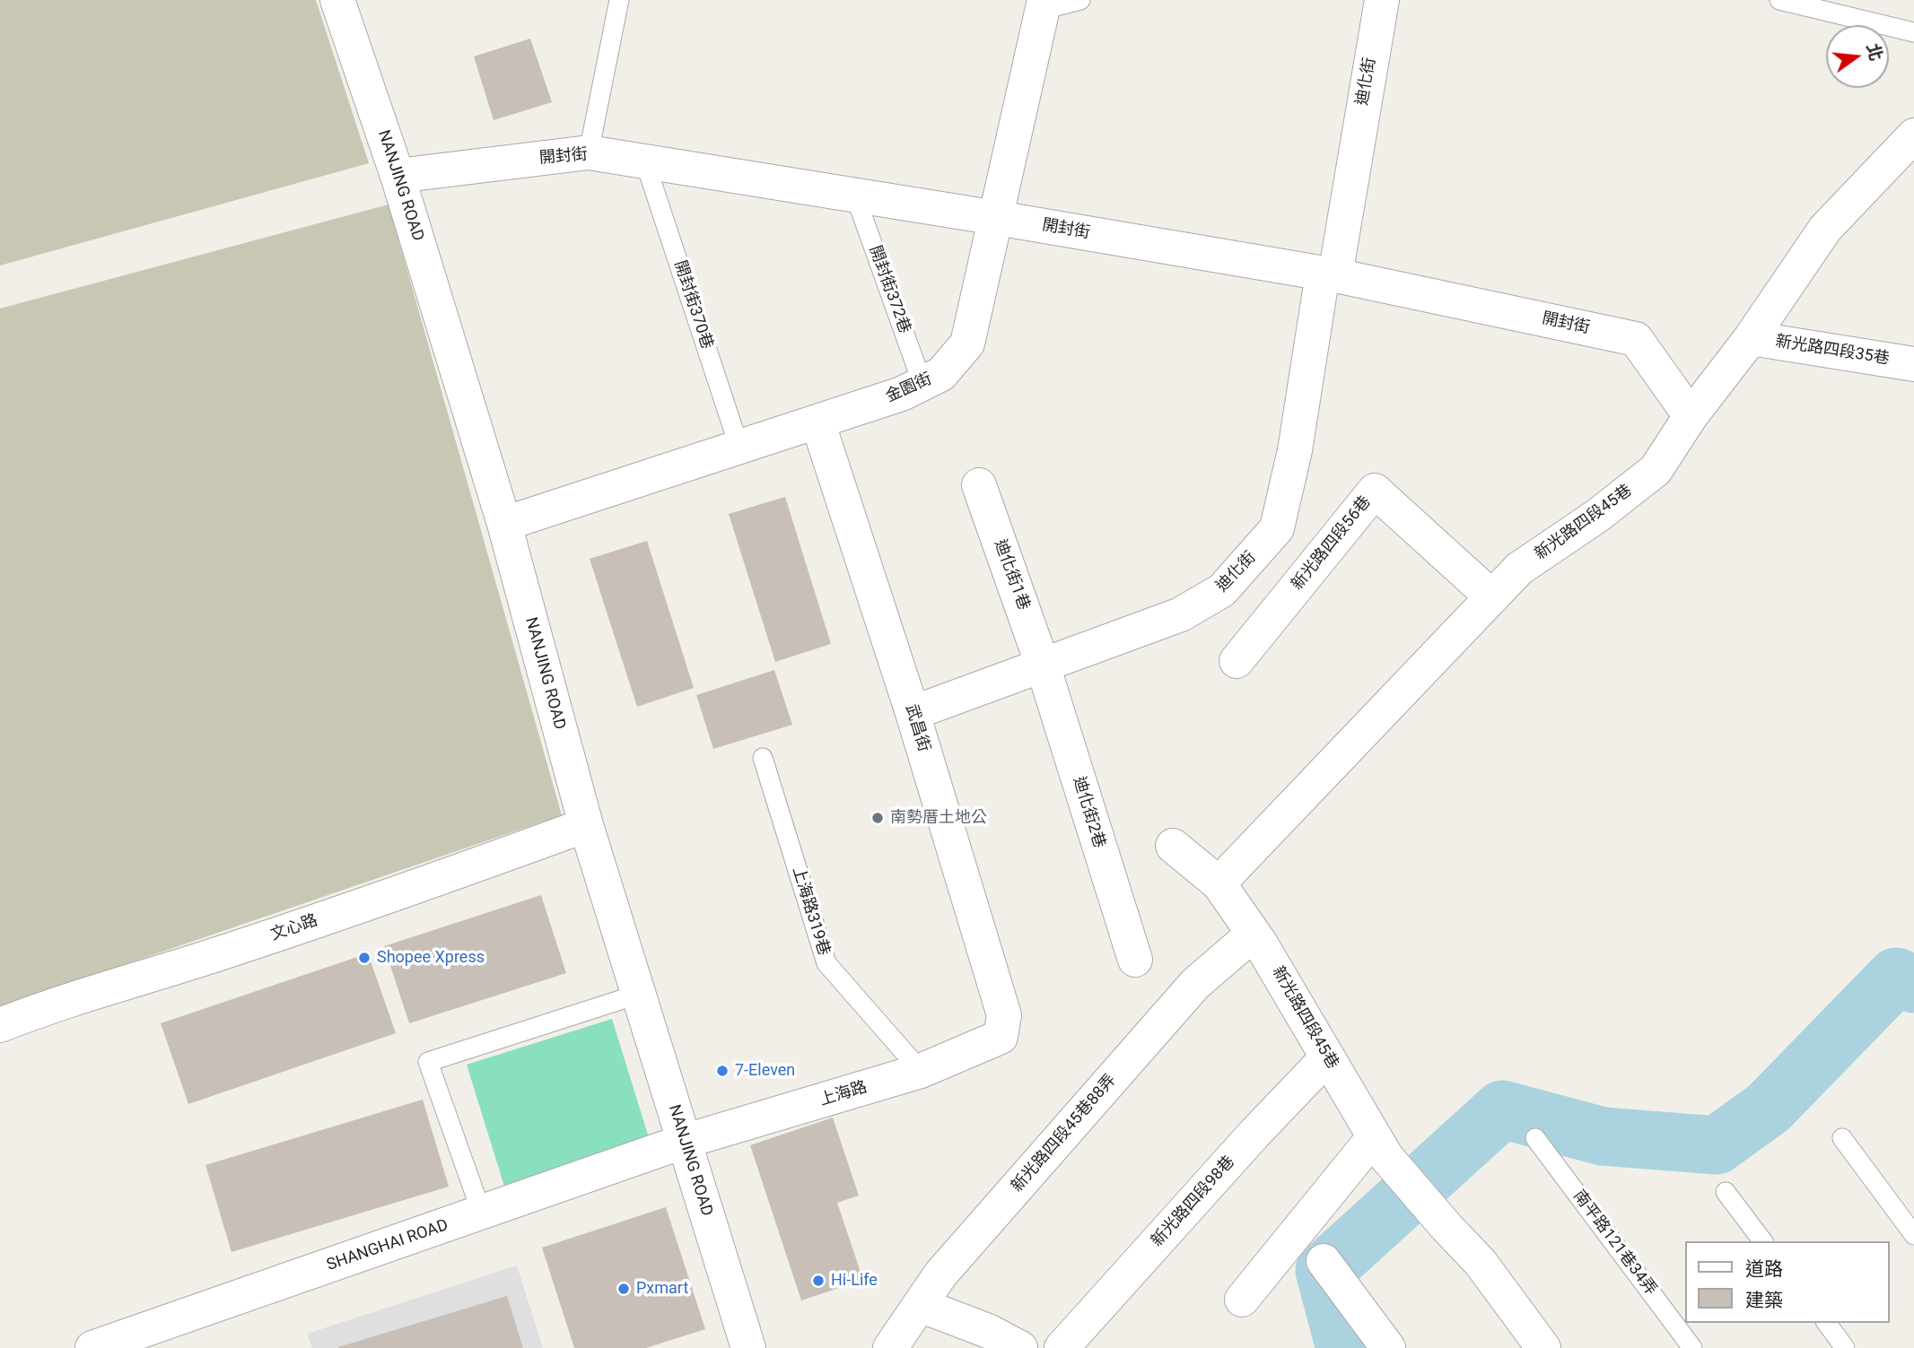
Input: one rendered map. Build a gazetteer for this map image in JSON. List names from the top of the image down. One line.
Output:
{"streets":{"street":["迪化街","開封街","NANJING ROAD","新光路四段35巷","金園街","新光路四段45巷","新光路四段56巷","迪化街1巷","武昌街","迪化街2巷","文心路","上海路","新光路四段45巷88弄","新光路四段98巷","SHANGHAI ROAD"],"lane":["開封街372巷","開封街370巷","上海路319巷","南平路121巷34弄"]},"crossings":[["迪化街","開封街"],["迪化街","迪化街1巷"],["迪化街","武昌街"],["迪化街","迪化街2巷"],["開封街","NANJING ROAD"],["開封街","開封街372巷"],["開封街","開封街370巷"],["開封街","金園街"],["開封街","新光路四段45巷"],["NANJING ROAD","金園街"],["NANJING ROAD","文心路"],["NANJING ROAD","上海路"],["NANJING ROAD","SHANGHAI ROAD"],["開封街372巷","金園街"],["開封街370巷","金園街"],["新光路四段35巷","新光路四段45巷"],["金園街","武昌街"],["新光路四段45巷","新光路四段56巷"],["新光路四段45巷","新光路四段45巷88弄"],["新光路四段45巷","新光路四段98巷"],["迪化街1巷","迪化街2巷"],["武昌街","上海路"],["上海路319巷","上海路"],["上海路","SHANGHAI ROAD"]],"places":["南勢厝土地公","Shopee Xpress","7-Eleven","Hi-Life","Pxmart"],"legend":["道路","建築"],"north":"right"}
